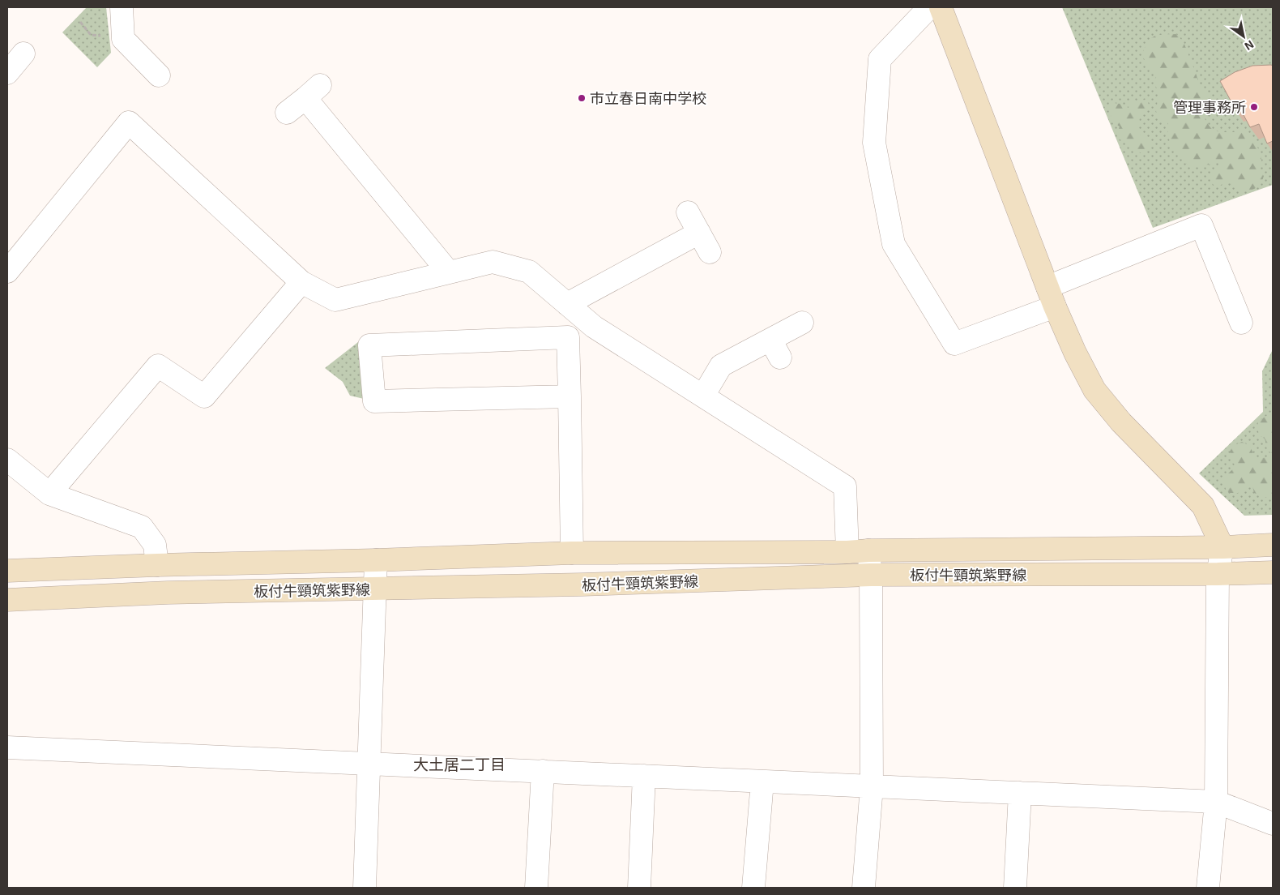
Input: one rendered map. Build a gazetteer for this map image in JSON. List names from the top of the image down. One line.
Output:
{"streets":{"main road":["板付牛頸筑紫野線"]},"districts":["大土居二丁目"],"places":["市立春日南中学校","管理事務所"],"north":"bottom right"}
